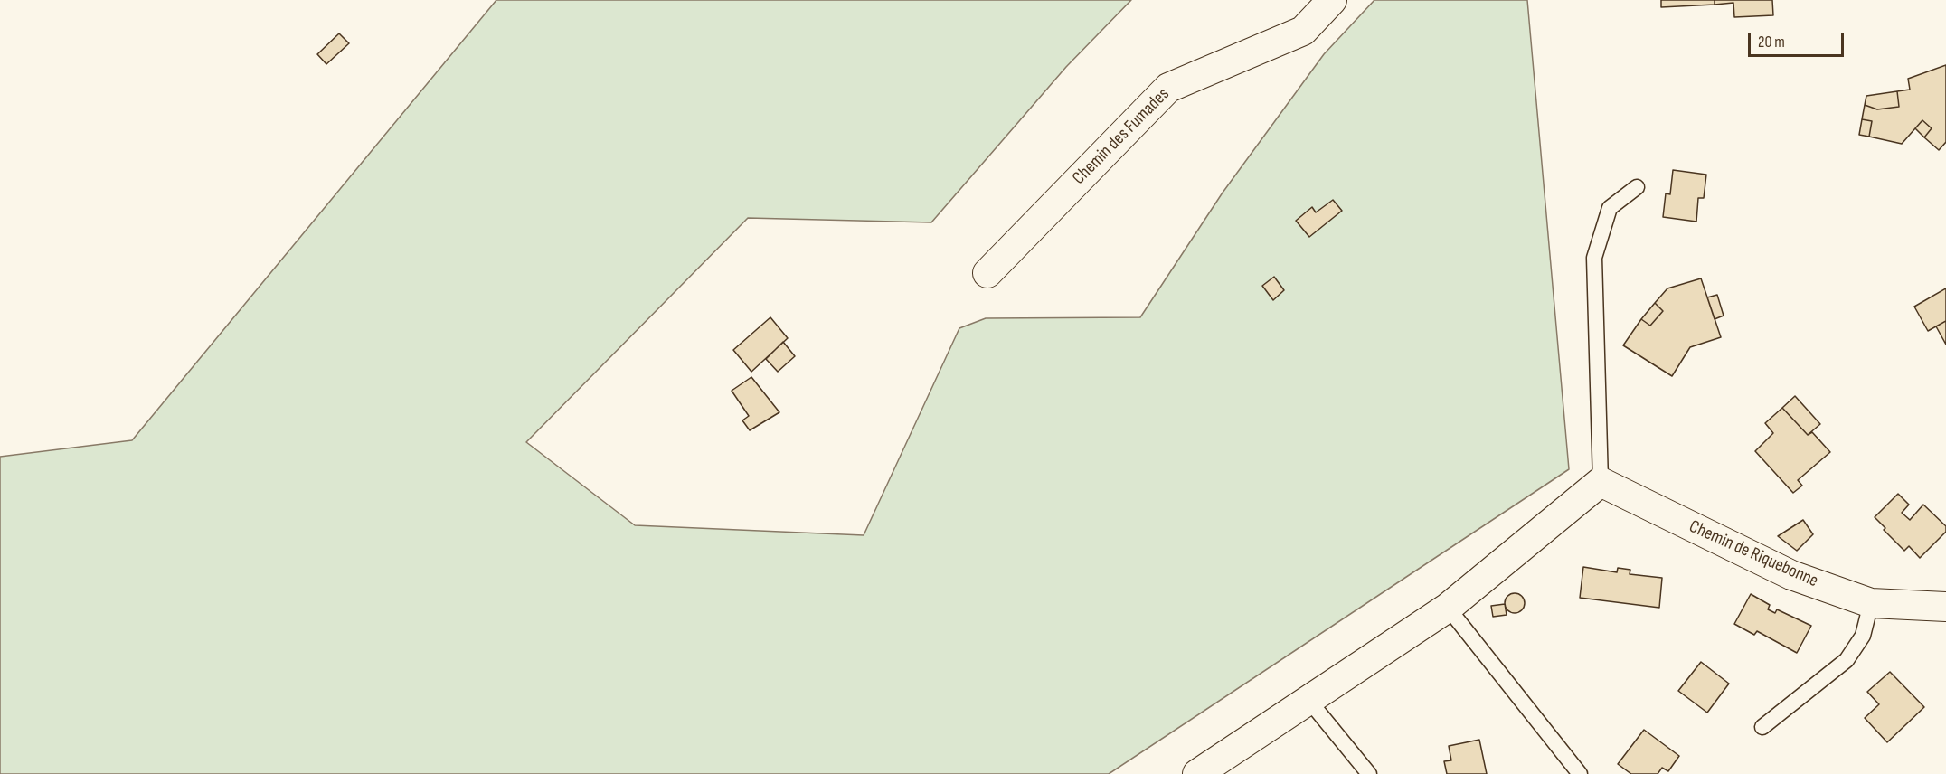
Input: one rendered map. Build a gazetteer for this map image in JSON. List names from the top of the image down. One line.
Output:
{"streets":{"street":["Chemin des Fumades","Chemin de Riquebonne"]},"scale_bar":"20 m"}
